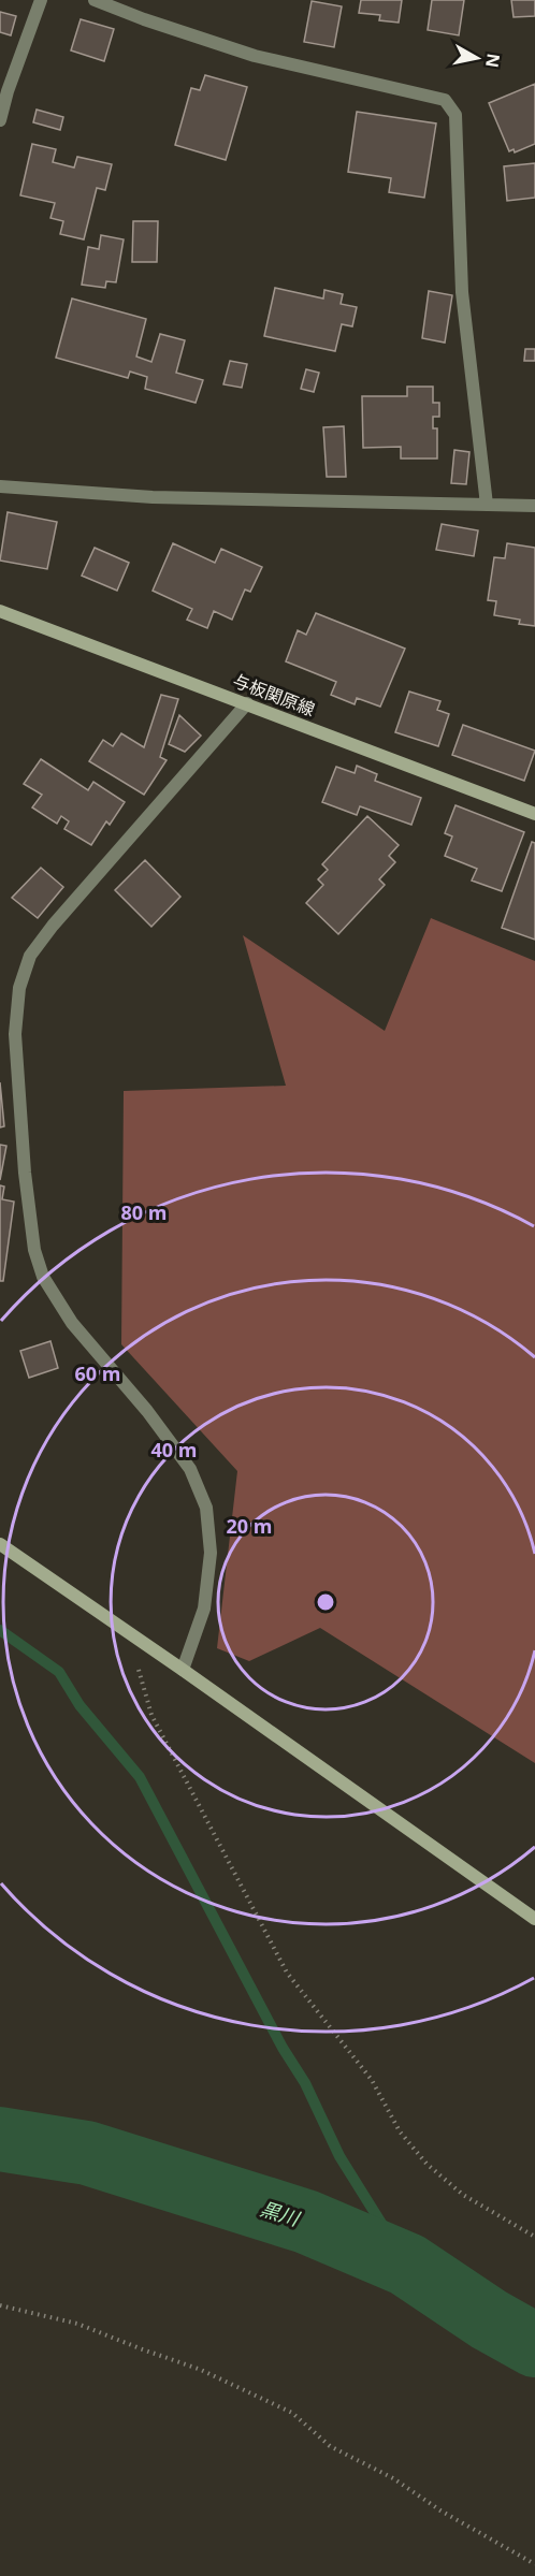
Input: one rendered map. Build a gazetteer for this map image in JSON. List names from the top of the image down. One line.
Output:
{"streets":{"street":["与板関原線"]},"water":["黒川"],"north":"right","rings":["80 m","60 m","40 m","20 m"]}
